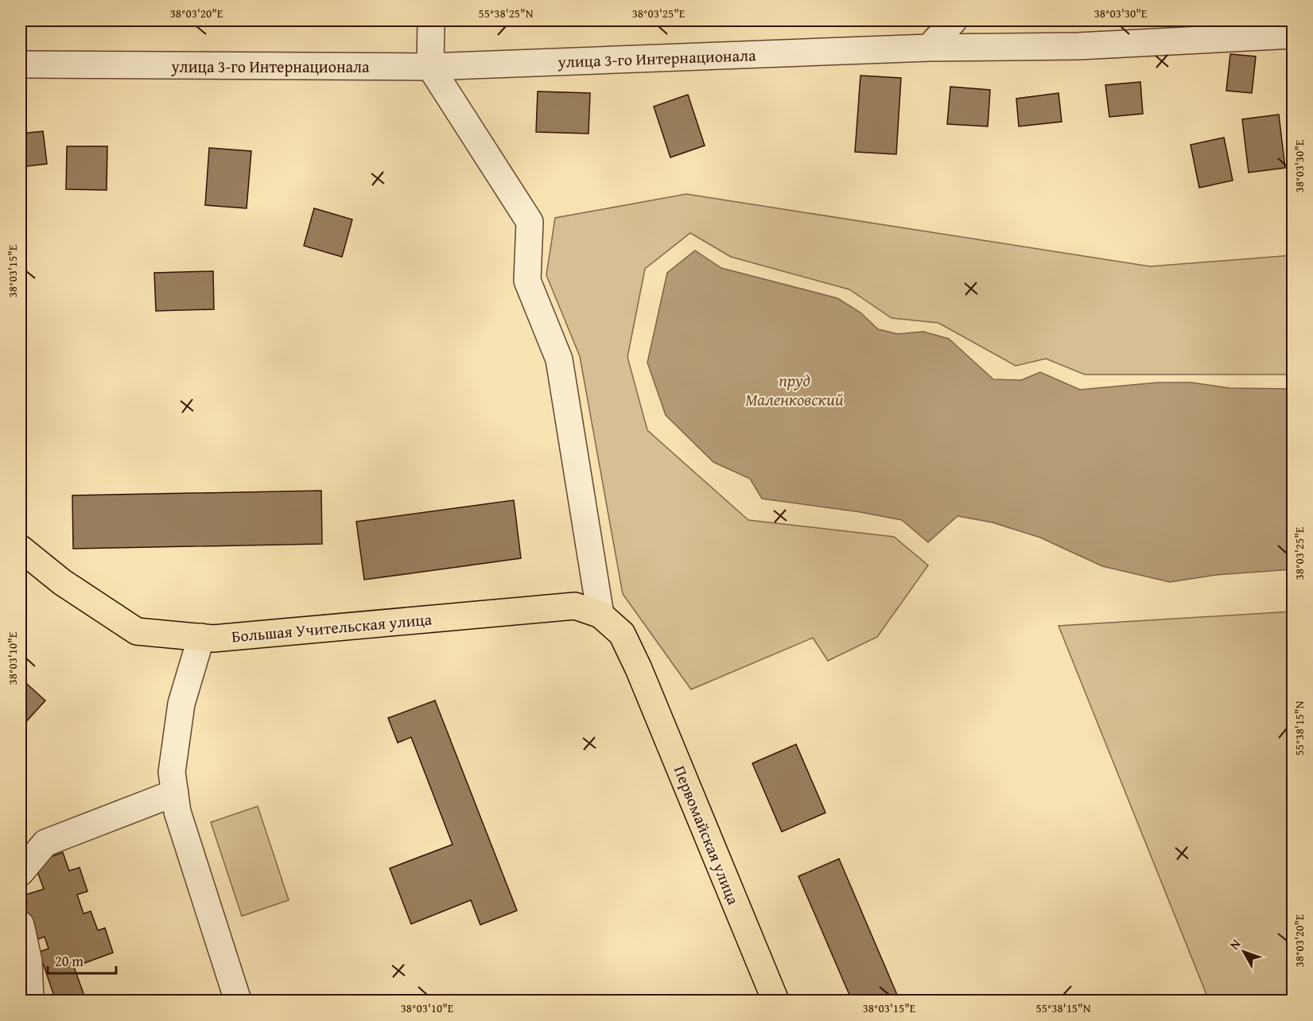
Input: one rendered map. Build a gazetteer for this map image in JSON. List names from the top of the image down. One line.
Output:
{"streets":{"main road":["Большая Учительская улица","Первомайская улица"],"street":["улица 3-го Интернационала"]},"crossings":[["Большая Учительская улица","Первомайская улица"]],"water":["пруд Маленковский"],"scale_bar":"20 m","north":"top left","coordinates":["38°03'20\"E","55°38'25\"N","38°03'25\"E","38°03'30\"E","38°03'15\"E","38°03'10\"E","55°38'15\"N"]}
